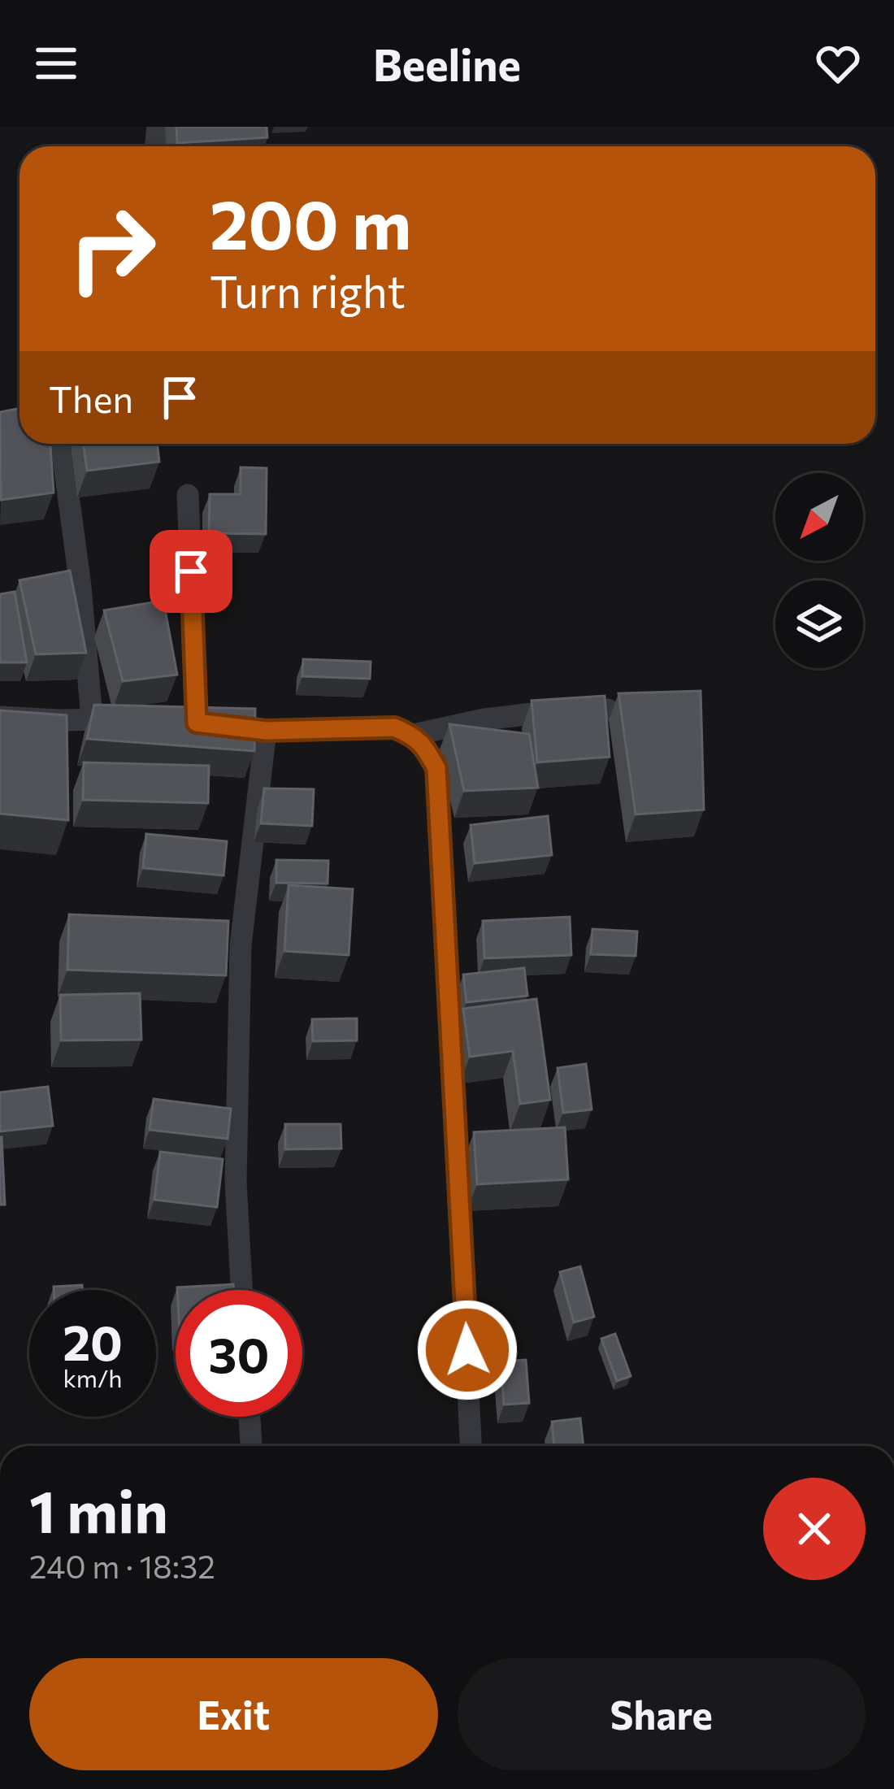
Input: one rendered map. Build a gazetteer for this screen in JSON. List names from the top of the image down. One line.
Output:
{"north":"bottom left","page":{"header":"Beeline","turn":["200 m","Turn right"],"then":"Then","speed":"20 km/h","limit":"30","heading":["1 min","240 m · 18:32"],"buttons":["Exit","Share"]}}
